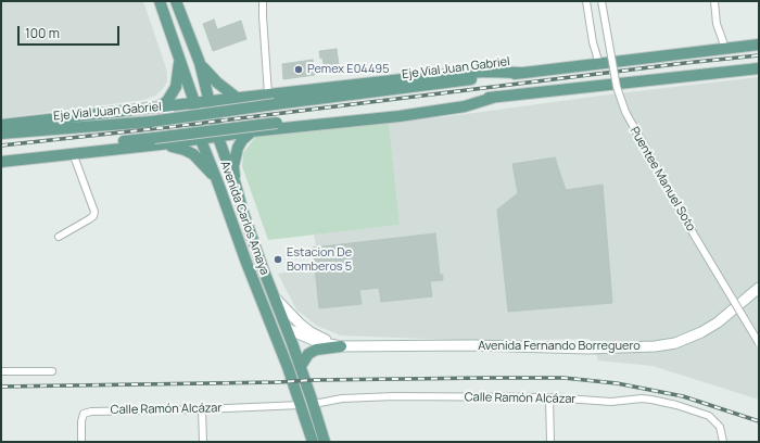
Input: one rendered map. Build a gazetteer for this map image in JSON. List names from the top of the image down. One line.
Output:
{"streets":{"main road":["Eje Vial Juan Gabriel","Avenida Carlos Amaya","Avenida Fernando Borreguero"],"street":["Puentee Manuel Soto","Calle Ramón Alcázar"]},"crossings":[["Avenida Carlos Amaya","Calle Ramón Alcázar"]],"places":["Pemex E04495","Estacion De Bomberos 5"],"scale_bar":"100 m"}
